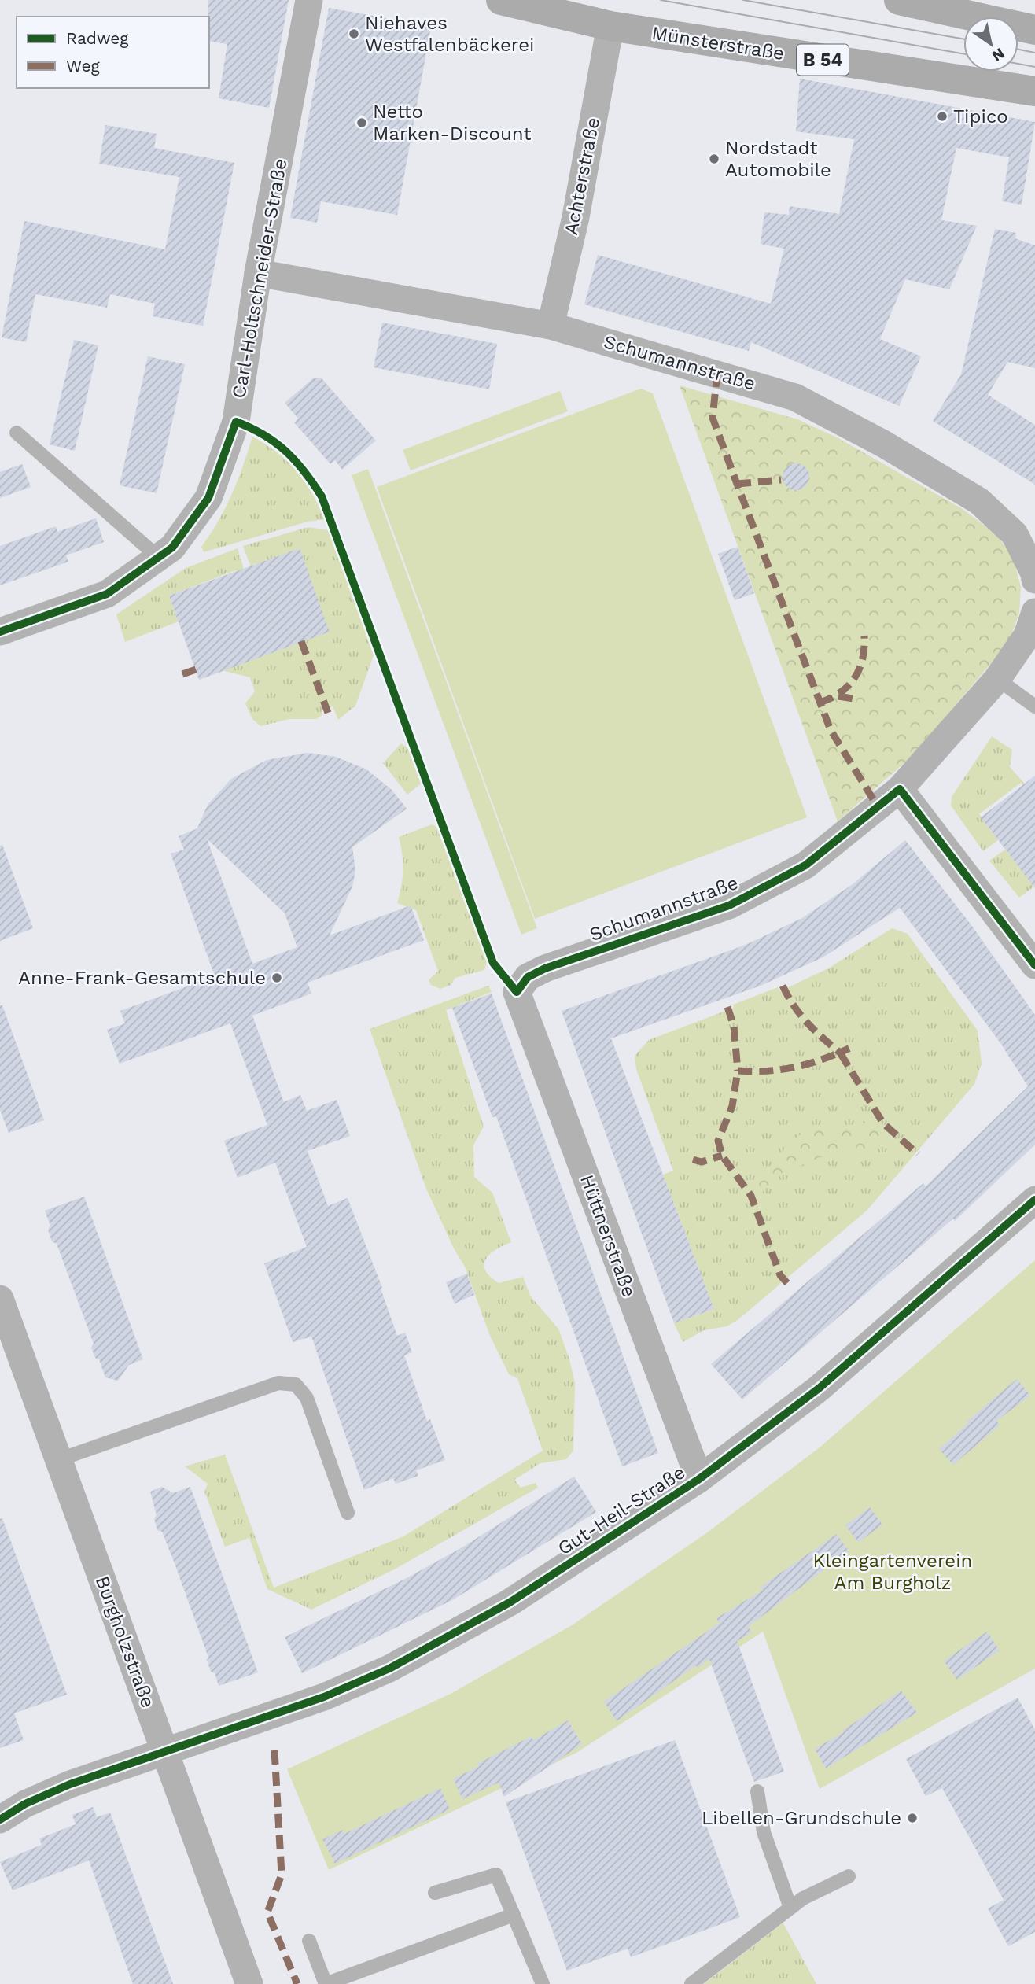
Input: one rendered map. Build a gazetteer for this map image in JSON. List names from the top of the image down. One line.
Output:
{"streets":{"main road":["Münsterstraße","B 54"],"street":["Achterstraße","Carl-Holtschneider-Straße","Schumannstraße","Hüttnerstraße","Gut-Heil-Straße","Burgholzstraße"]},"crossings":[["Münsterstraße","Achterstraße"],["Achterstraße","Schumannstraße"],["Carl-Holtschneider-Straße","Schumannstraße"],["Schumannstraße","Hüttnerstraße"],["Hüttnerstraße","Gut-Heil-Straße"],["Gut-Heil-Straße","Burgholzstraße"]],"parks":["Kleingartenverein Am Burgholz"],"places":["Niehaves Westfalenbäckerei","Tipico","Netto Marken-Discount","Nordstadt Automobile","Anne-Frank-Gesamtschule","Libellen-Grundschule"],"legend":["Radweg","Weg"],"north":"bottom right"}
